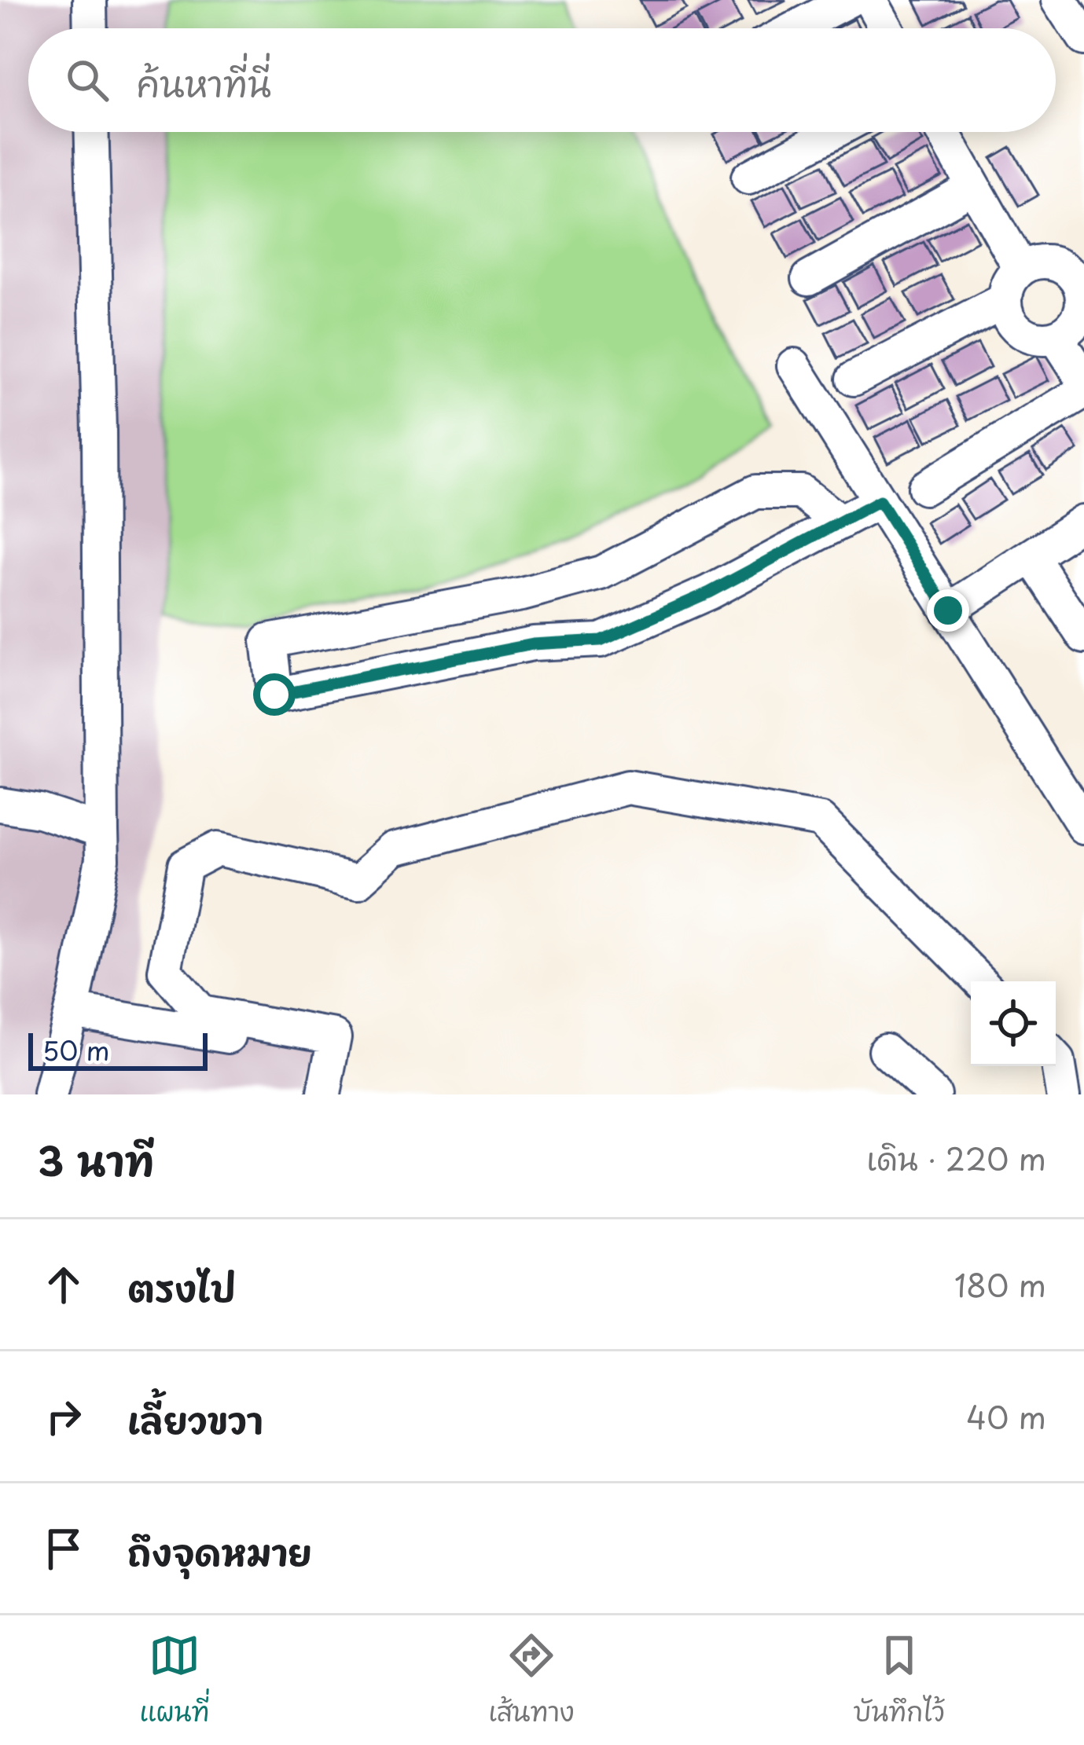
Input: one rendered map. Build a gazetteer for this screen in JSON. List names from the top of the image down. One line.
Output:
{"scale_bar":"50 m","page":{"search":"ค้นหาที่นี่","scale":"50 m","heading":["3 นาที","เดิน · 220 m"],"list":[["ตรงไป","180 m"],["เลี้ยวขวา","40 m"],"ถึงจุดหมาย"],"nav":["แผนที่","เส้นทาง","บันทึกไว้"]}}
